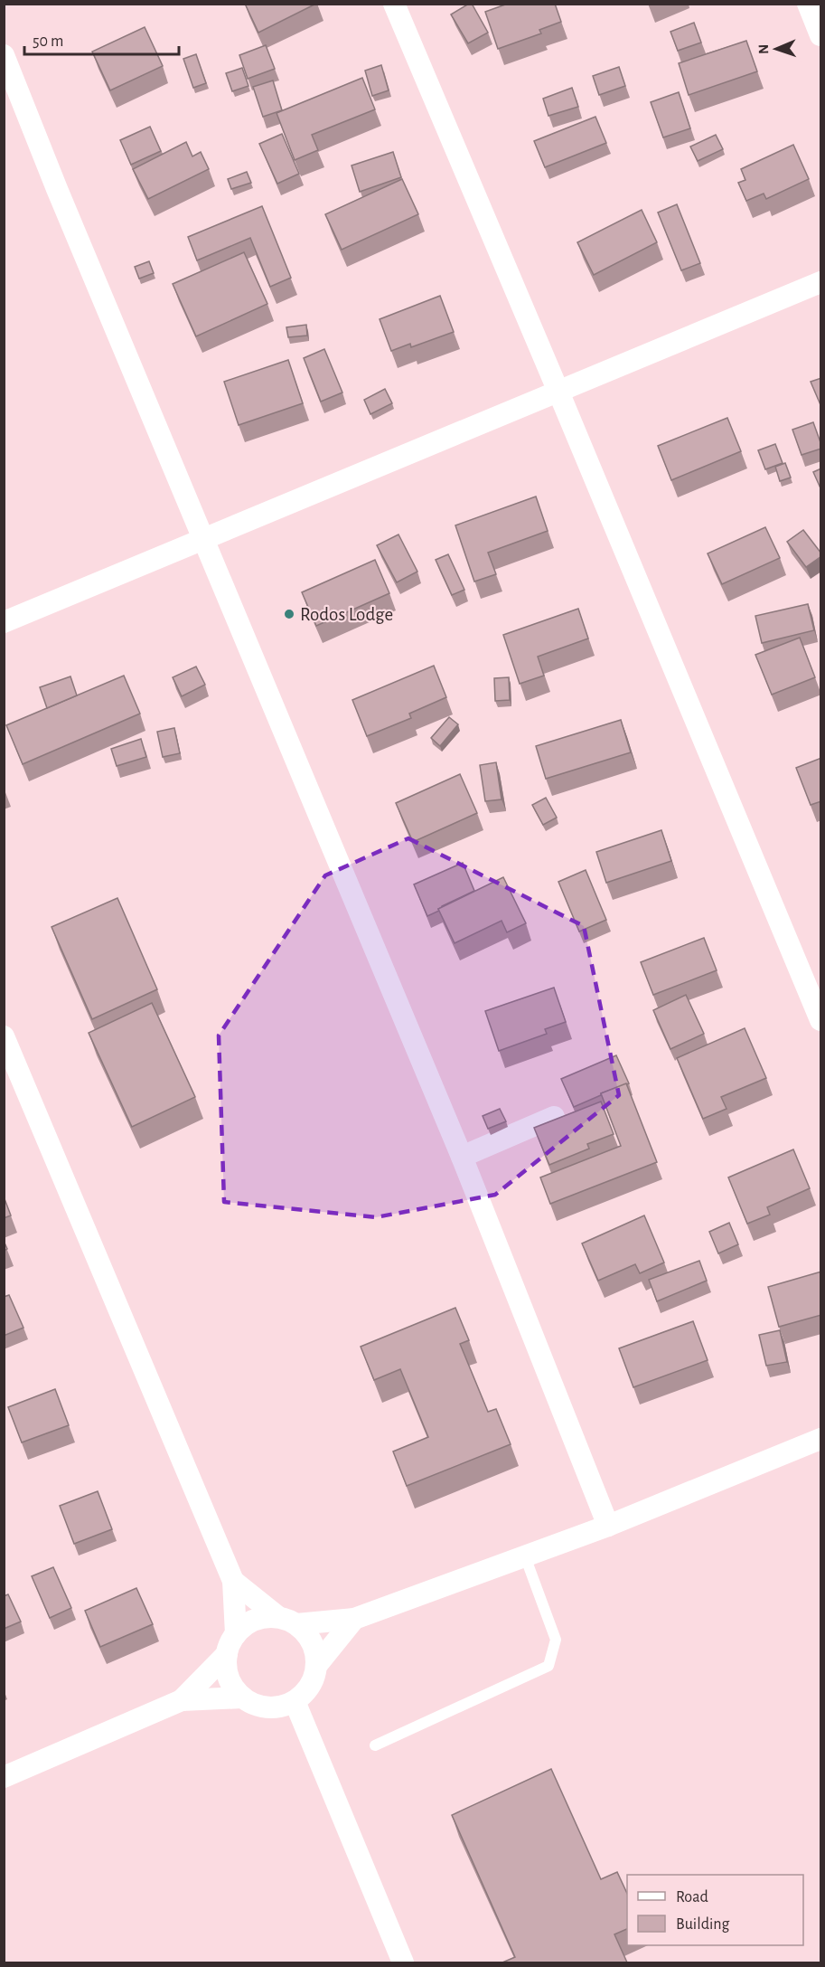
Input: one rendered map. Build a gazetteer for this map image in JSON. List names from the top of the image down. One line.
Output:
{"places":["Rodos Lodge"],"legend":["Road","Building"],"scale_bar":"50 m","north":"left"}
